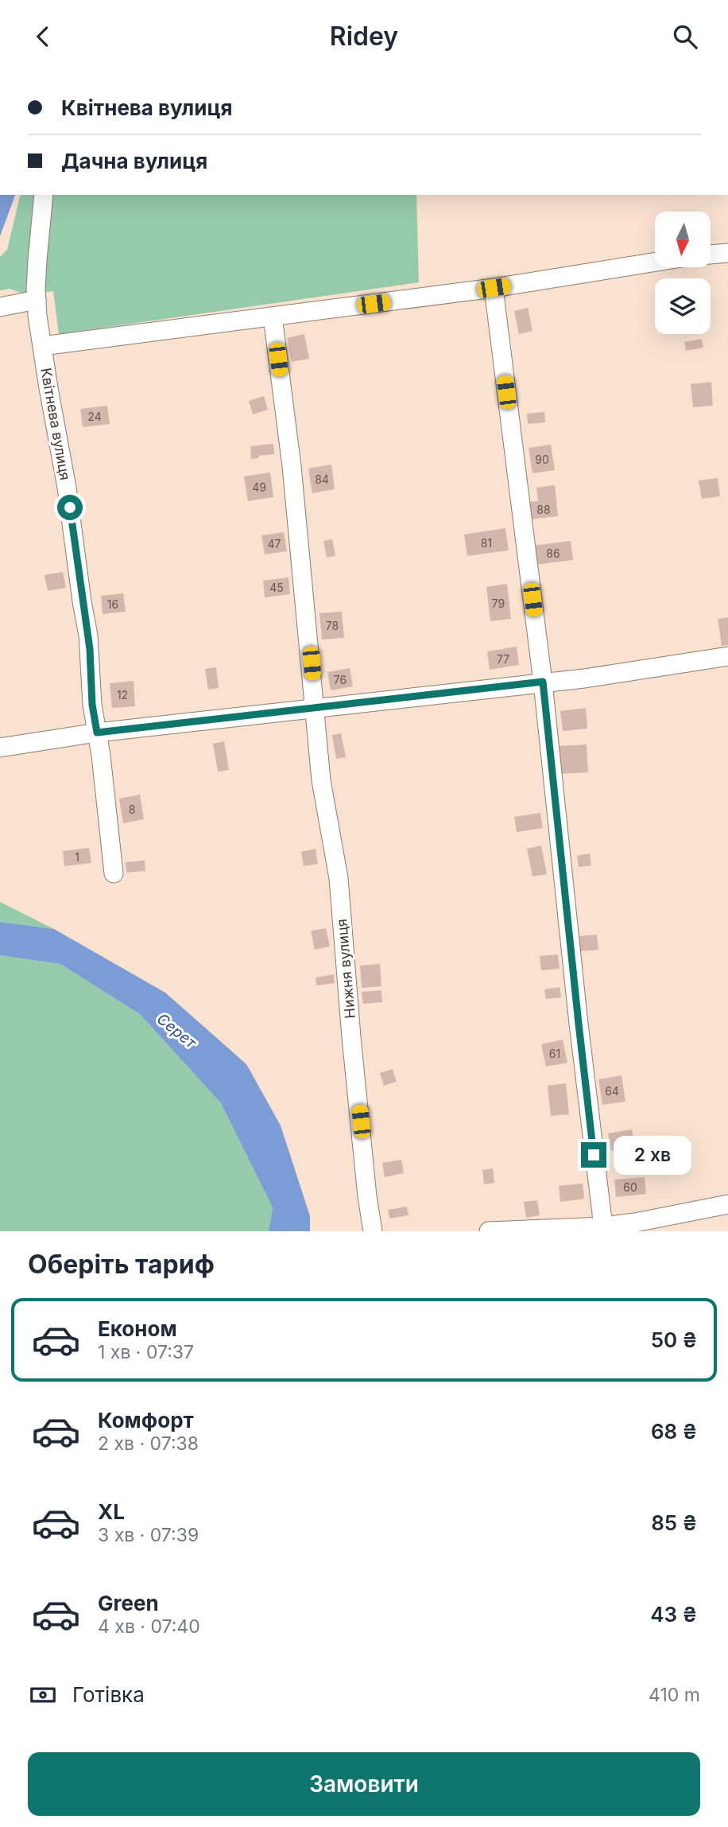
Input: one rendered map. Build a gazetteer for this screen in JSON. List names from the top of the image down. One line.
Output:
{"streets":{"street":["Квітнева вулиця","Нижня вулиця"]},"water":["Серет"],"house_numbers":["24","90","84","49","88","81","47","86","45","79","16","78","77","76","12","8","1","61","64","60"],"north":"bottom","page":{"header":"Ridey","banner":["Квітнева вулиця","Дачна вулиця"],"bubble":"2 хв","heading":"Оберіть тариф","list":[{"name":"Економ","note":"1 хв · 07:37","value":"50 ₴"},{"name":"Комфорт","note":"2 хв · 07:38","value":"68 ₴"},{"name":"XL","note":"3 хв · 07:39","value":"85 ₴"},{"name":"Green","note":"4 хв · 07:40","value":"43 ₴"}],"pay":["Готівка","410 m"],"buttons":"Замовити"}}
